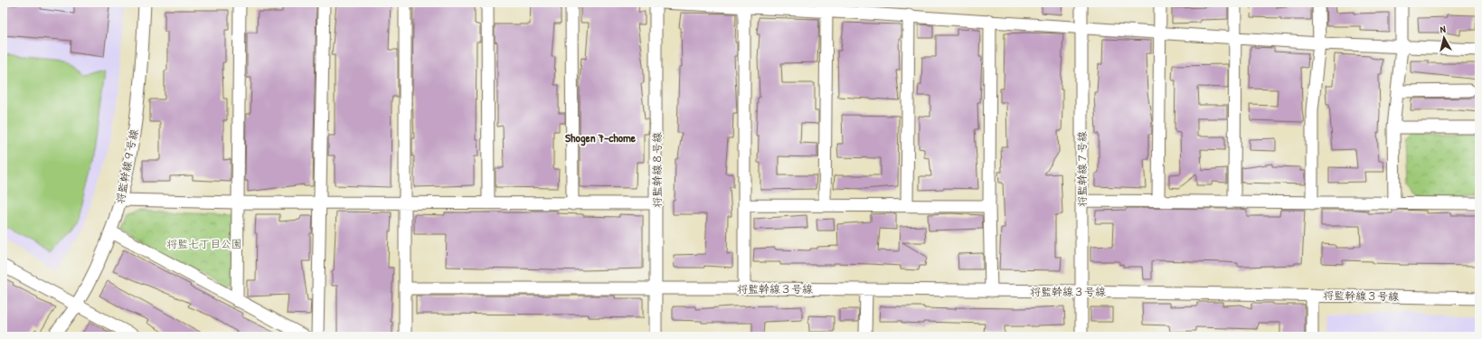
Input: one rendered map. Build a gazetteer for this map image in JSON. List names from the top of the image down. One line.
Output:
{"streets":{"street":["将監幹線９号線","将監幹線７号線","将監幹線８号線","将監幹線３号線"]},"crossings":[["将監幹線７号線","将監幹線３号線"],["将監幹線８号線","将監幹線３号線"]],"districts":["Shogen 7-chome"],"parks":["将監七丁目公園"],"north":"top"}
